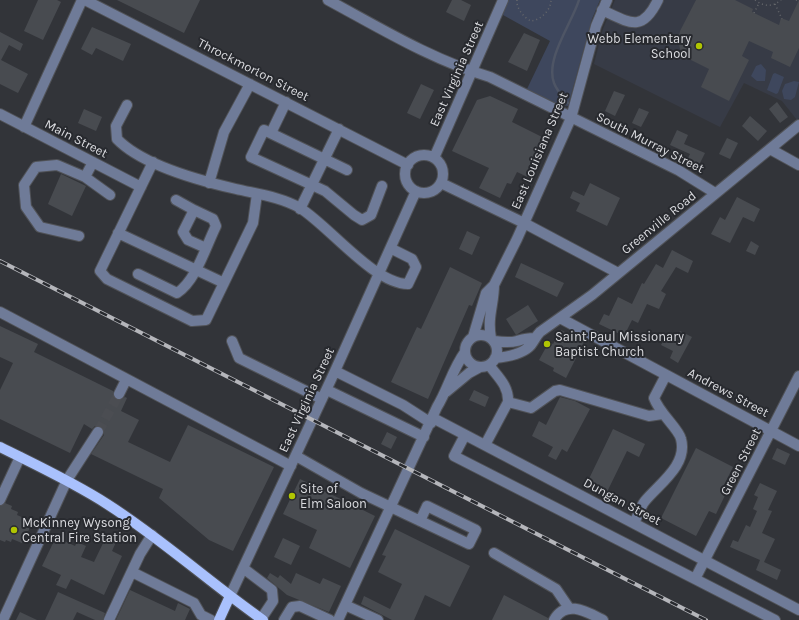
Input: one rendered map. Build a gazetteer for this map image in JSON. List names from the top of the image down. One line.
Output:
{"streets":{"main road":["East Virginia Street"],"street":["Throckmorton Street","Main Street","South Murray Street","East Louisiana Street","Greenville Road","Andrews Street","Green Street","Dungan Street"]},"crossings":[["Throckmorton Street","East Virginia Street"],["East Virginia Street","South Murray Street"],["East Virginia Street","Dungan Street"],["South Murray Street","East Louisiana Street"],["South Murray Street","Greenville Road"],["East Louisiana Street","Greenville Road"],["Greenville Road","Andrews Street"],["Andrews Street","Green Street"],["Green Street","Dungan Street"]],"places":["Webb Elementary School","Saint Paul Missionary Baptist Church","Site of Elm Saloon","McKinney Wysong Central Fire Station"]}
